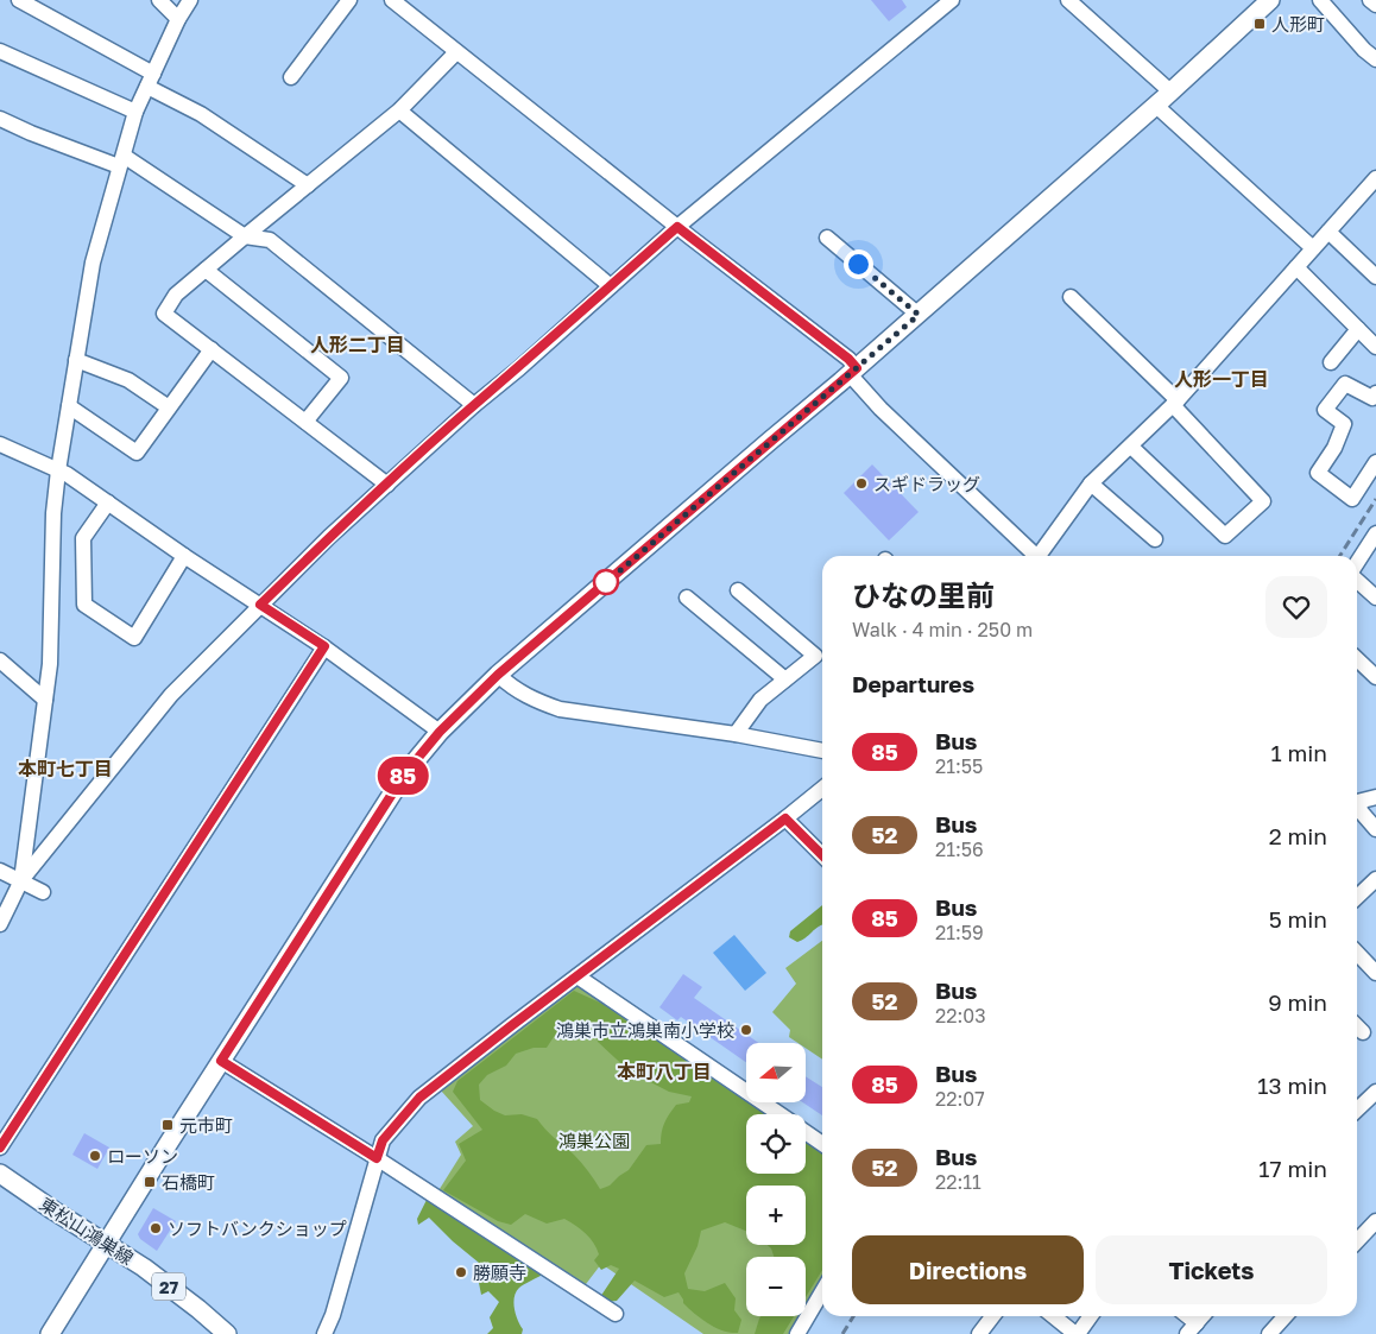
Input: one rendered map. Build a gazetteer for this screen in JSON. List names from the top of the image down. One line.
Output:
{"streets":{"main road":["東松山鴻巣線","27"]},"districts":["人形二丁目","人形一丁目","本町七丁目","本町八丁目"],"parks":["鴻巣公園"],"places":{"transit":["人形町","元市町","石橋町"],"other":["スギドラッグ","鴻巣市立鴻巣南小学校","ローソン","ソフトバンクショップ","勝願寺"]},"lines":["bus line 85"],"north":"left","page":{"on_map":"85","heading":[["ひなの里前","Walk · 4 min · 250 m"],"Departures"],"list":[{"mark":"85","name":"Bus","note":"21:55","value":"1 min"},{"mark":"52","name":"Bus","note":"21:56","value":"2 min"},{"mark":"85","name":"Bus","note":"21:59","value":"5 min"},{"mark":"52","name":"Bus","note":"22:03","value":"9 min"},{"mark":"85","name":"Bus","note":"22:07","value":"13 min"},{"mark":"52","name":"Bus","note":"22:11","value":"17 min"}],"map_buttons":["+","−"],"buttons":["Directions","Tickets"]}}
